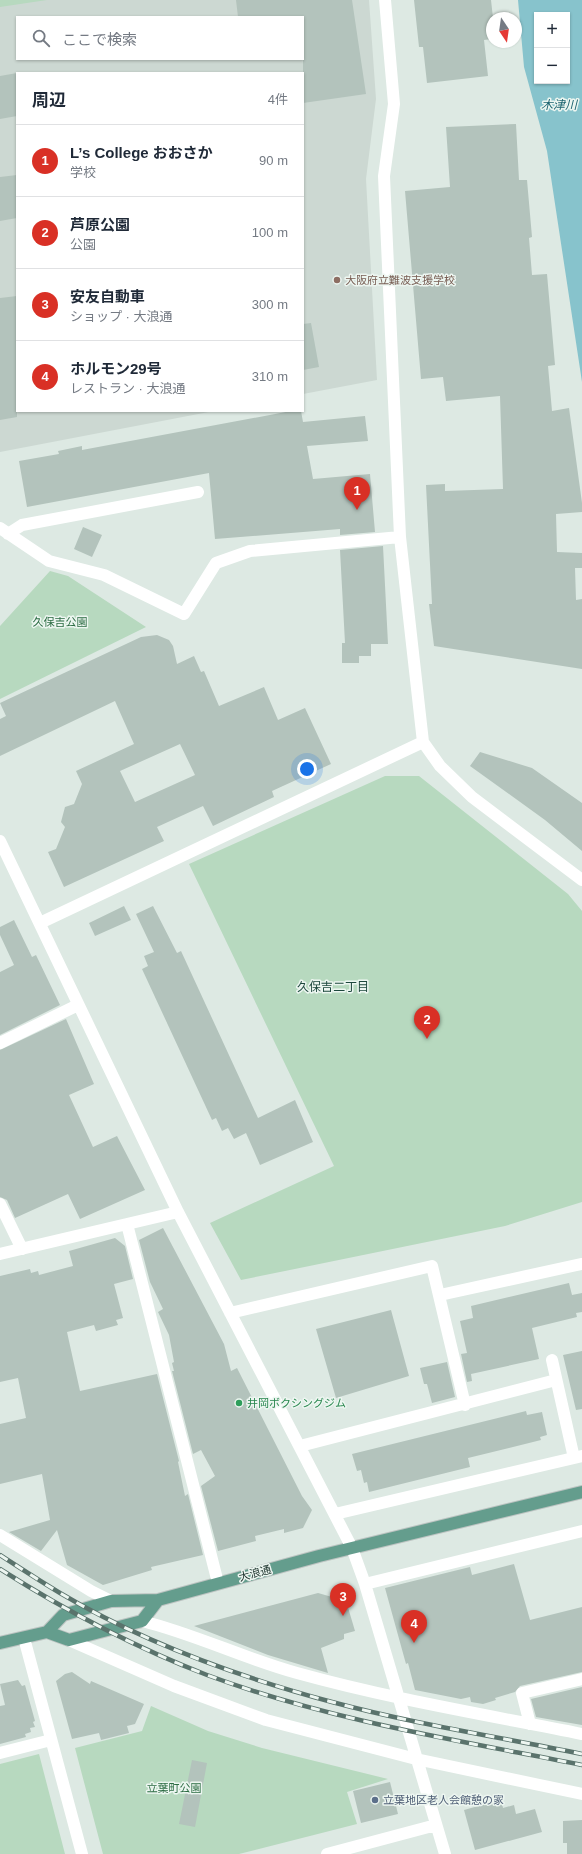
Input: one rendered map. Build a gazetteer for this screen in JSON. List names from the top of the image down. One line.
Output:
{"streets":{"main road":["大浪通"]},"districts":["久保吉二丁目"],"water":["木津川"],"parks":["久保吉公園","立葉町公園"],"places":["大阪府立難波支援学校","井岡ボクシングジム","立葉地区老人会館憩の家"],"north":"bottom","page":{"map_buttons":["+","−"],"search":"ここで検索","heading":["周辺","4件"],"list":[{"mark":"1","name":"L’s College おおさか","note":"学校","value":"90 m"},{"mark":"2","name":"芦原公園","note":"公園","value":"100 m"},{"mark":"3","name":"安友自動車","note":"ショップ · 大浪通","value":"300 m"},{"mark":"4","name":"ホルモン29号","note":"レストラン · 大浪通","value":"310 m"}],"pins":["1","2","3","4"]}}
